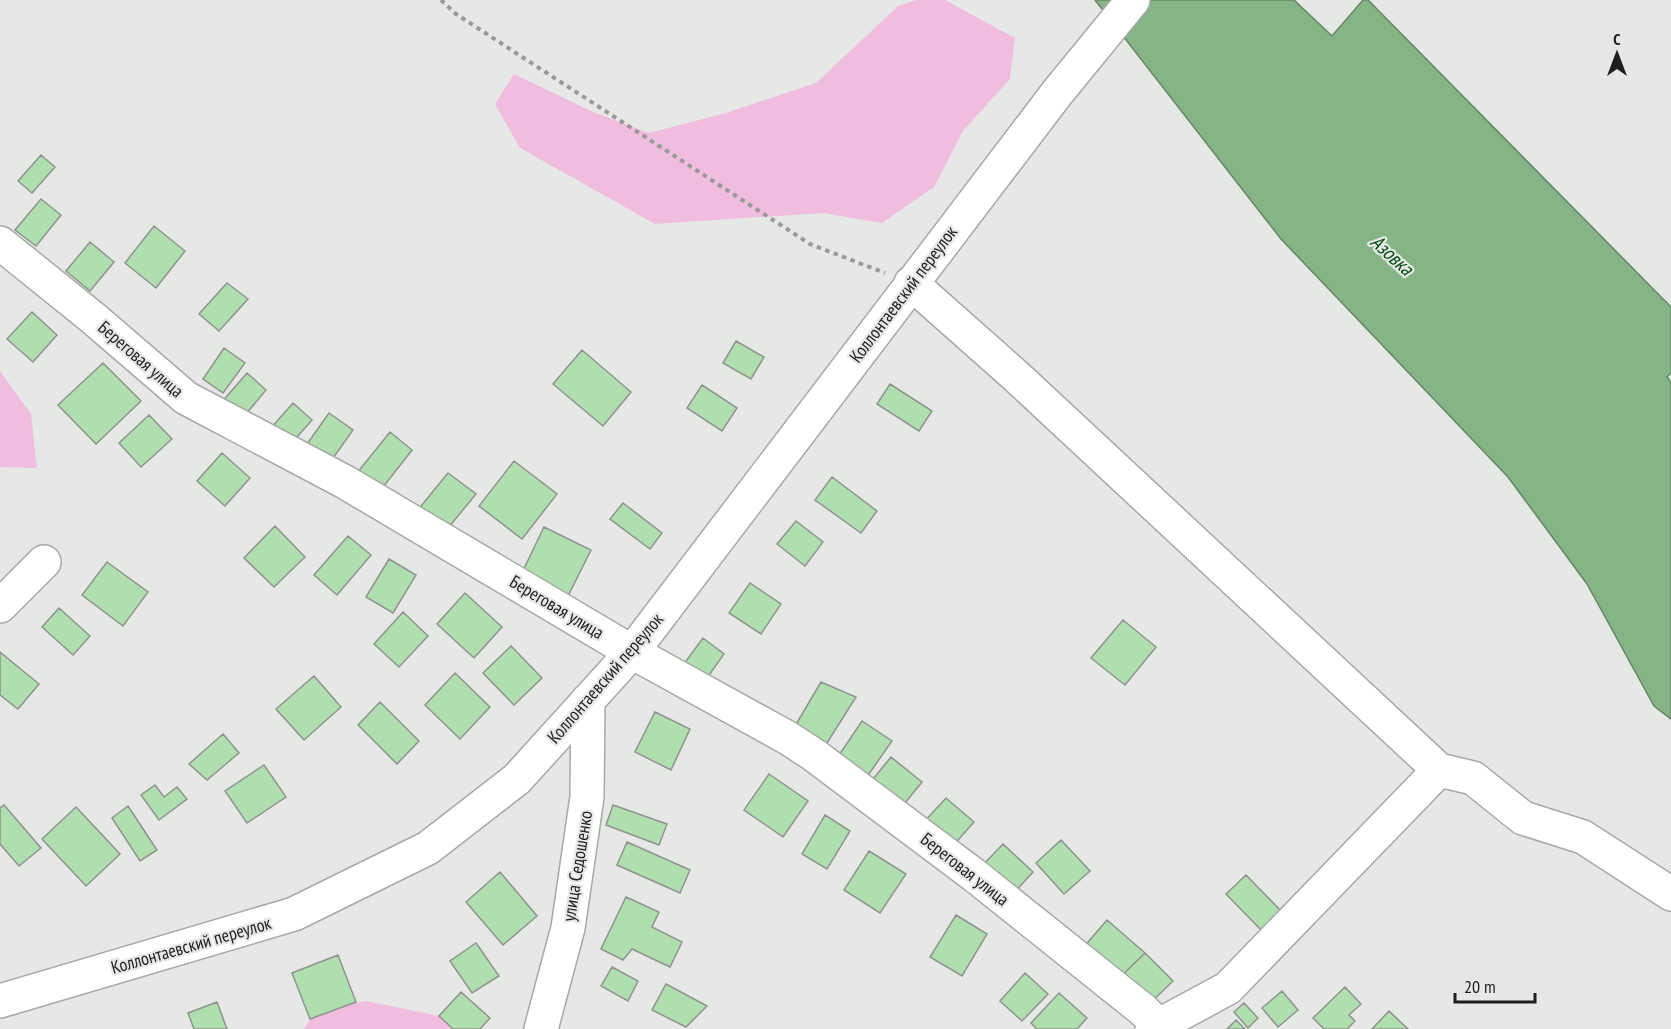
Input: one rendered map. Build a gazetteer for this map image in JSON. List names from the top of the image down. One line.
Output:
{"streets":{"street":["Коллонтаевский переулок","Береговая улица","улица Седошенко"]},"crossings":[["Коллонтаевский переулок","Береговая улица"],["Коллонтаевский переулок","улица Седошенко"]],"water":["Азовка"],"scale_bar":"20 m","north":"top"}
